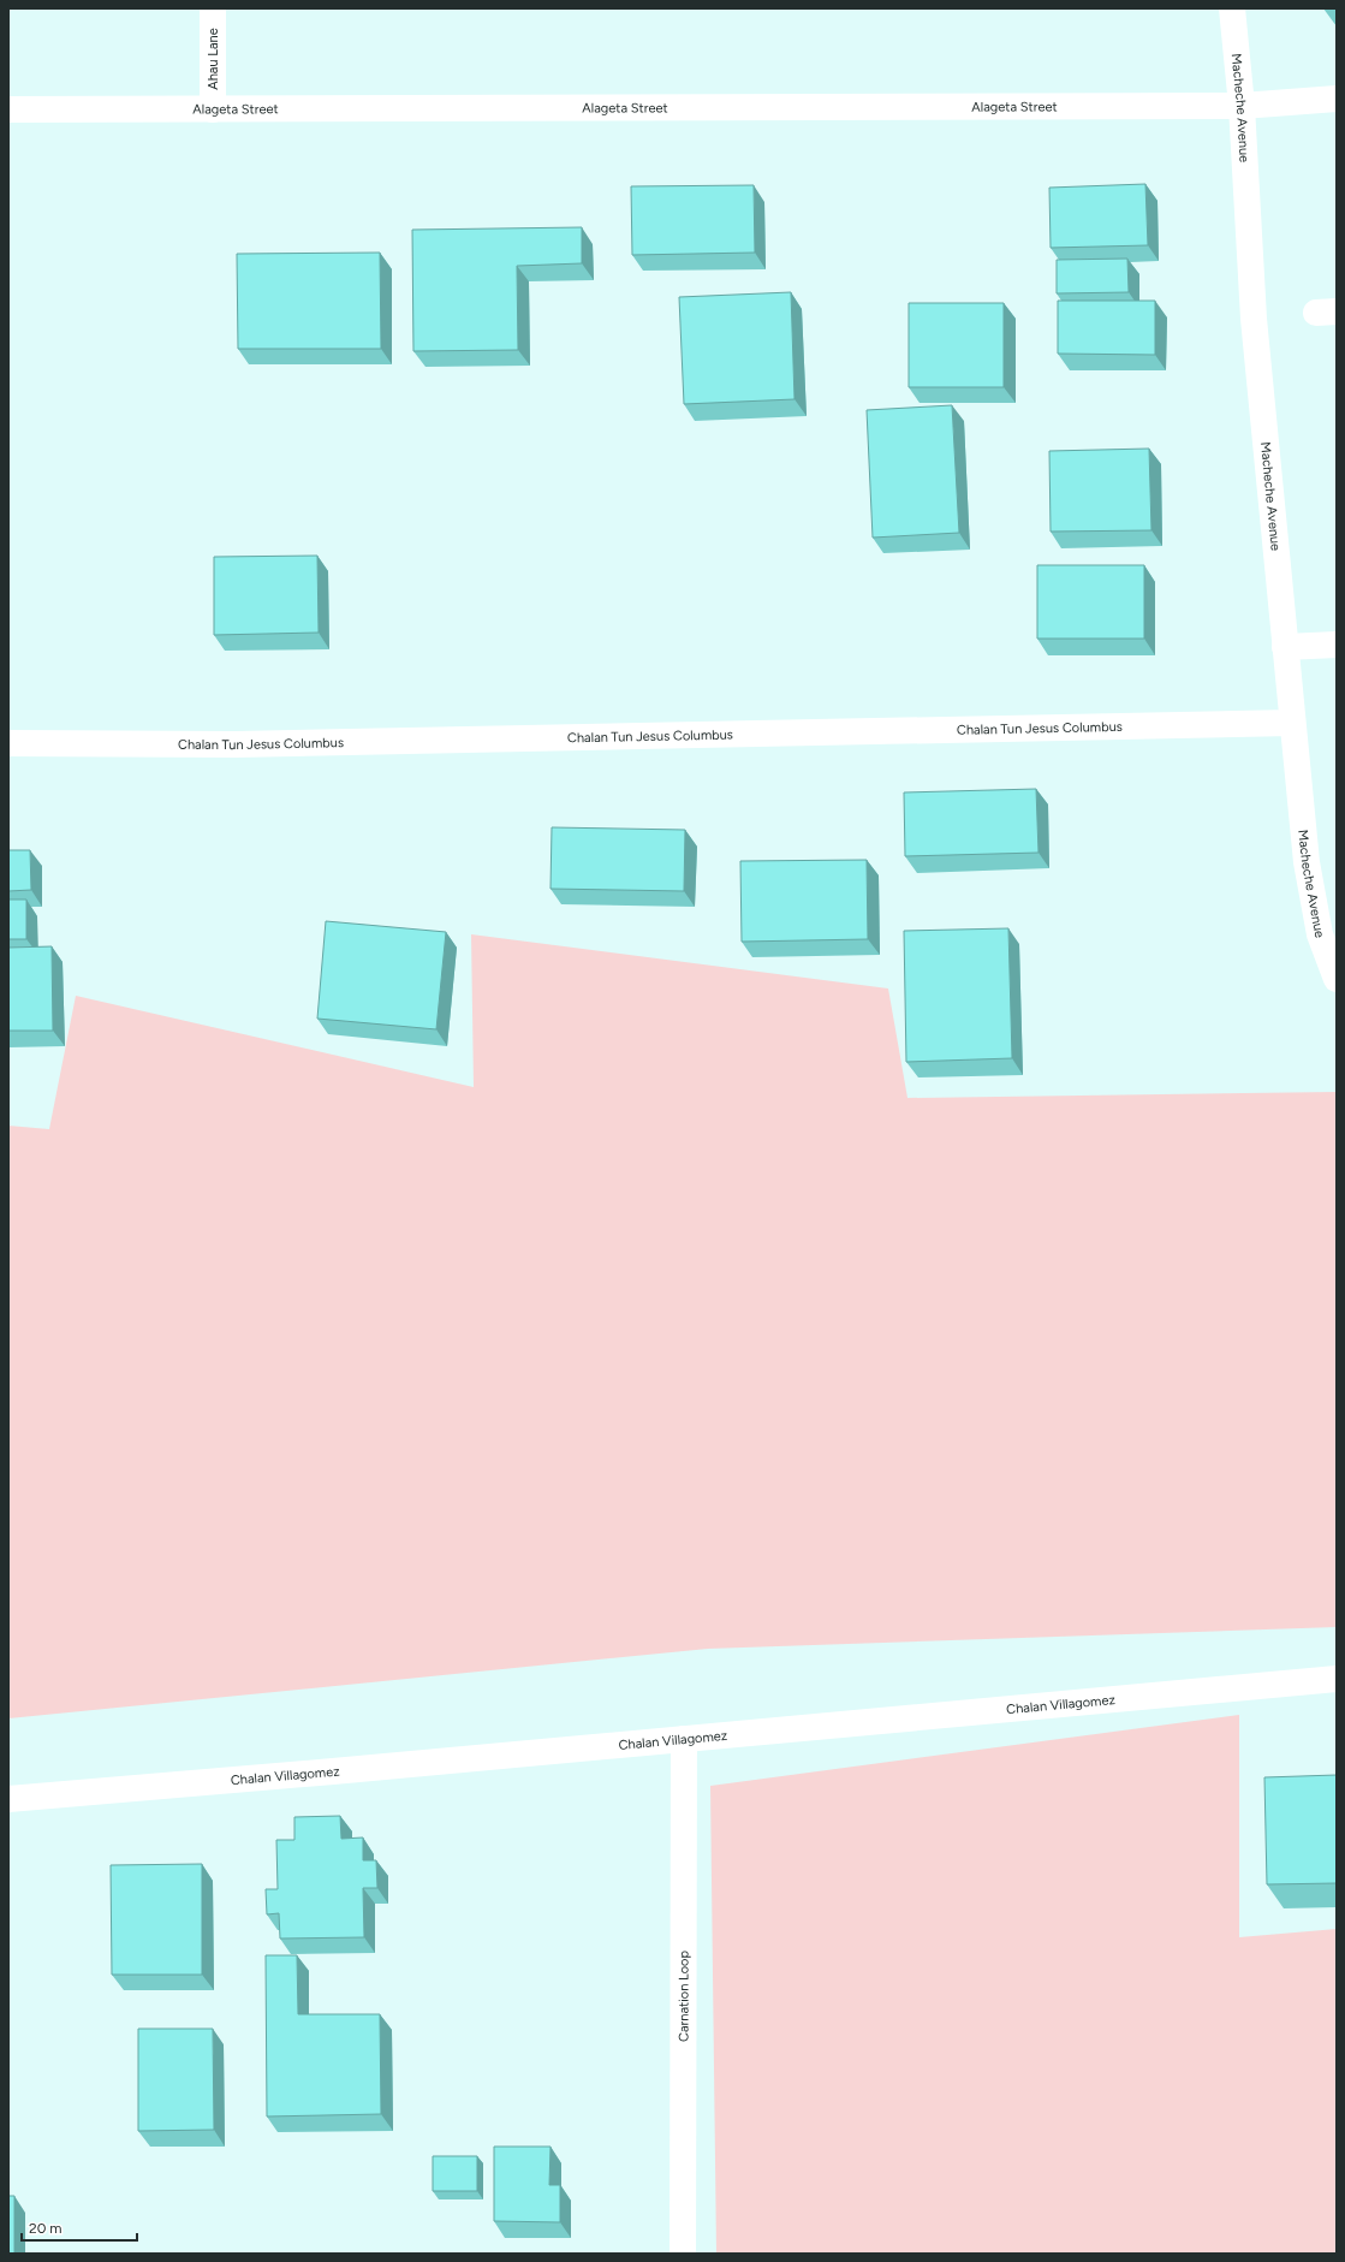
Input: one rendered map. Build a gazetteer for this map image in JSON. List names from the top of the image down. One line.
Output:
{"streets":{"street":["Ahau Lane","Alageta Street","Macheche Avenue","Chalan Tun Jesus Columbus","Chalan Villagomez","Carnation Loop"]},"crossings":[["Ahau Lane","Alageta Street"],["Alageta Street","Macheche Avenue"],["Macheche Avenue","Chalan Tun Jesus Columbus"],["Chalan Villagomez","Carnation Loop"]],"scale_bar":"20 m"}
